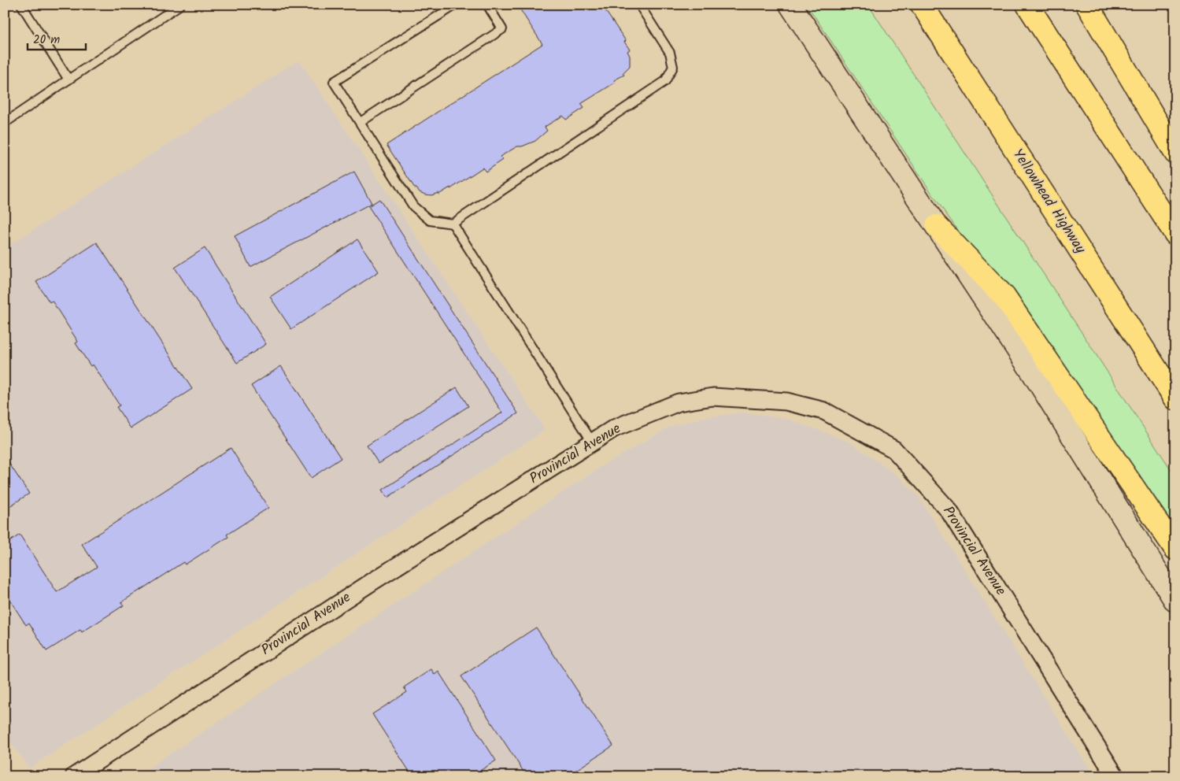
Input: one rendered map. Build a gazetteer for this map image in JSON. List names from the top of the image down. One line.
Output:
{"streets":{"highway":["Yellowhead Highway"],"street":["Provincial Avenue"]},"scale_bar":"20 m"}
